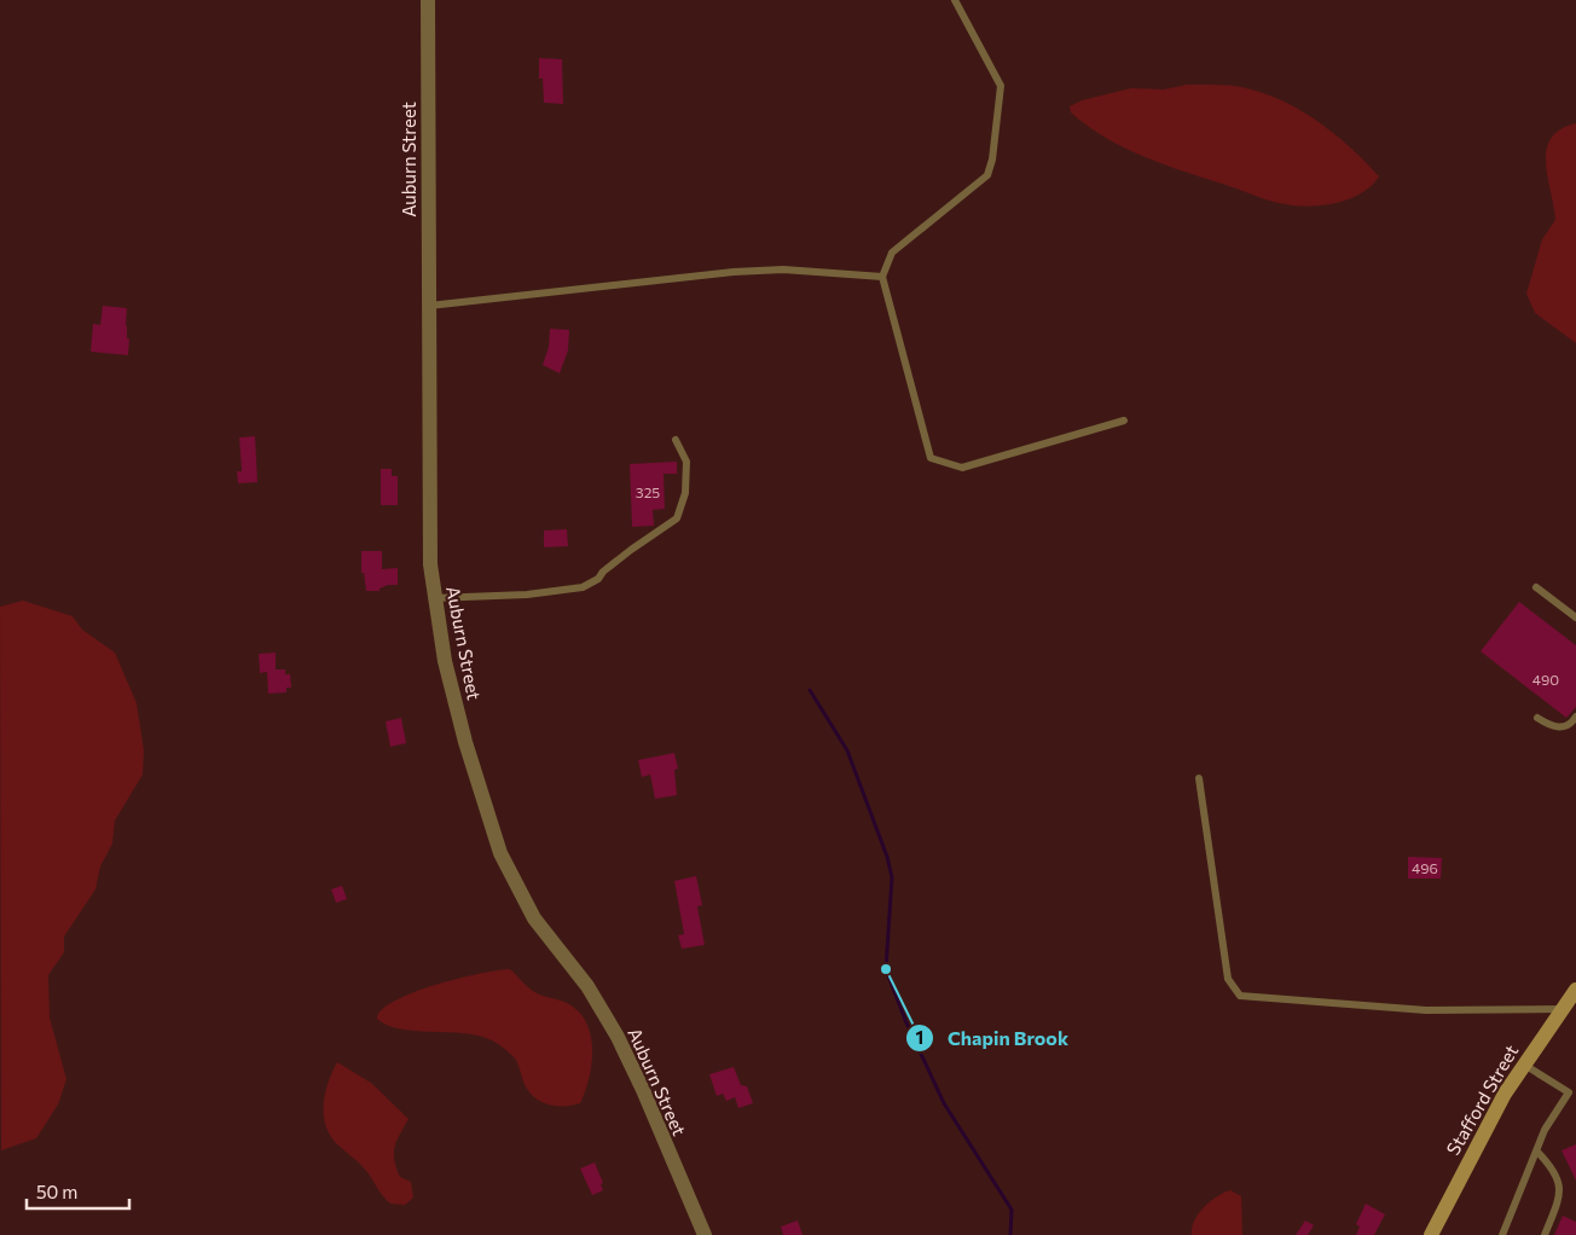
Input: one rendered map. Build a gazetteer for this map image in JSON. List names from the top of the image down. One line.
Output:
{"streets":{"main road":["Stafford Street"],"street":["Auburn Street"]},"places":["Chapin Brook"],"house_numbers":["325","490","496"],"scale_bar":"50 m"}
